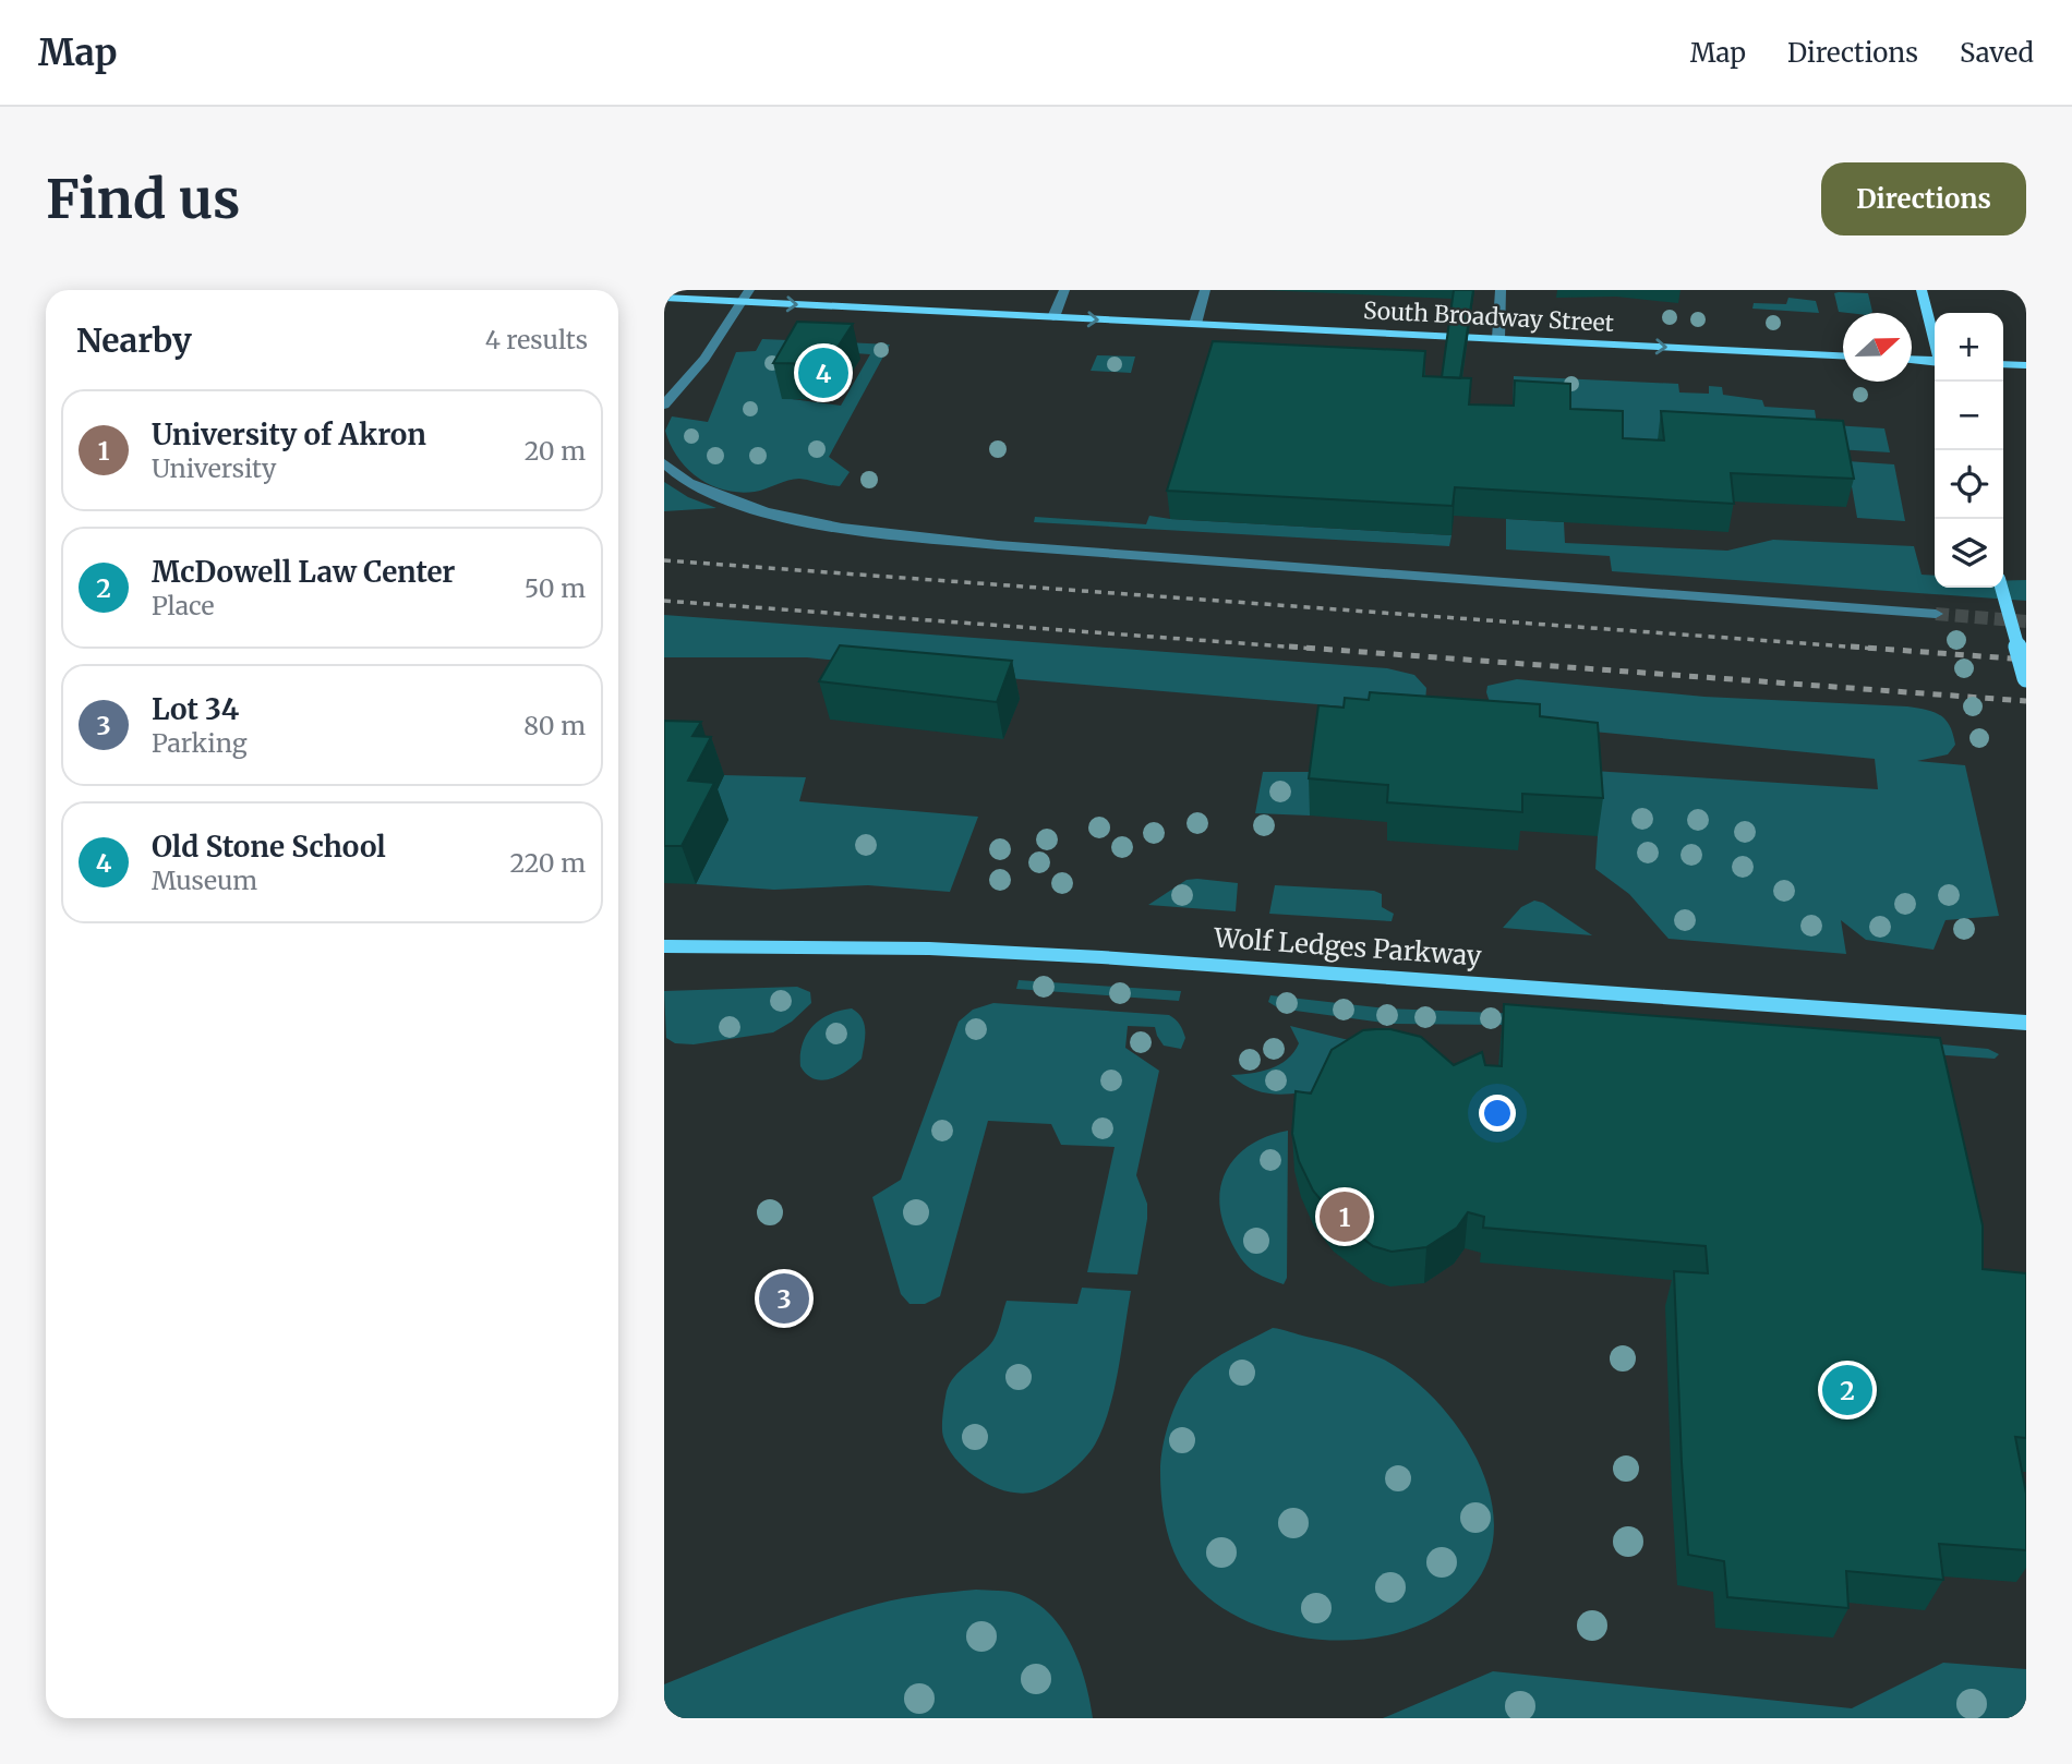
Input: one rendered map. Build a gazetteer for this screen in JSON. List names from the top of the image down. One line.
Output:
{"streets":{"main road":["South Broadway Street","Wolf Ledges Parkway"]},"one_way":["South Broadway Street"],"north":"right","page":{"header":"Map","nav":["Map","Directions","Saved"],"buttons":"Directions","title":"Find us","heading":["Nearby","4 results"],"map_buttons":["+","−"],"pins":["4","1","3","2"],"list":[{"mark":"1","name":"University of Akron","note":"University","value":"20 m"},{"mark":"2","name":"McDowell Law Center","note":"Place","value":"50 m"},{"mark":"3","name":"Lot 34","note":"Parking","value":"80 m"},{"mark":"4","name":"Old Stone School","note":"Museum","value":"220 m"}]}}
